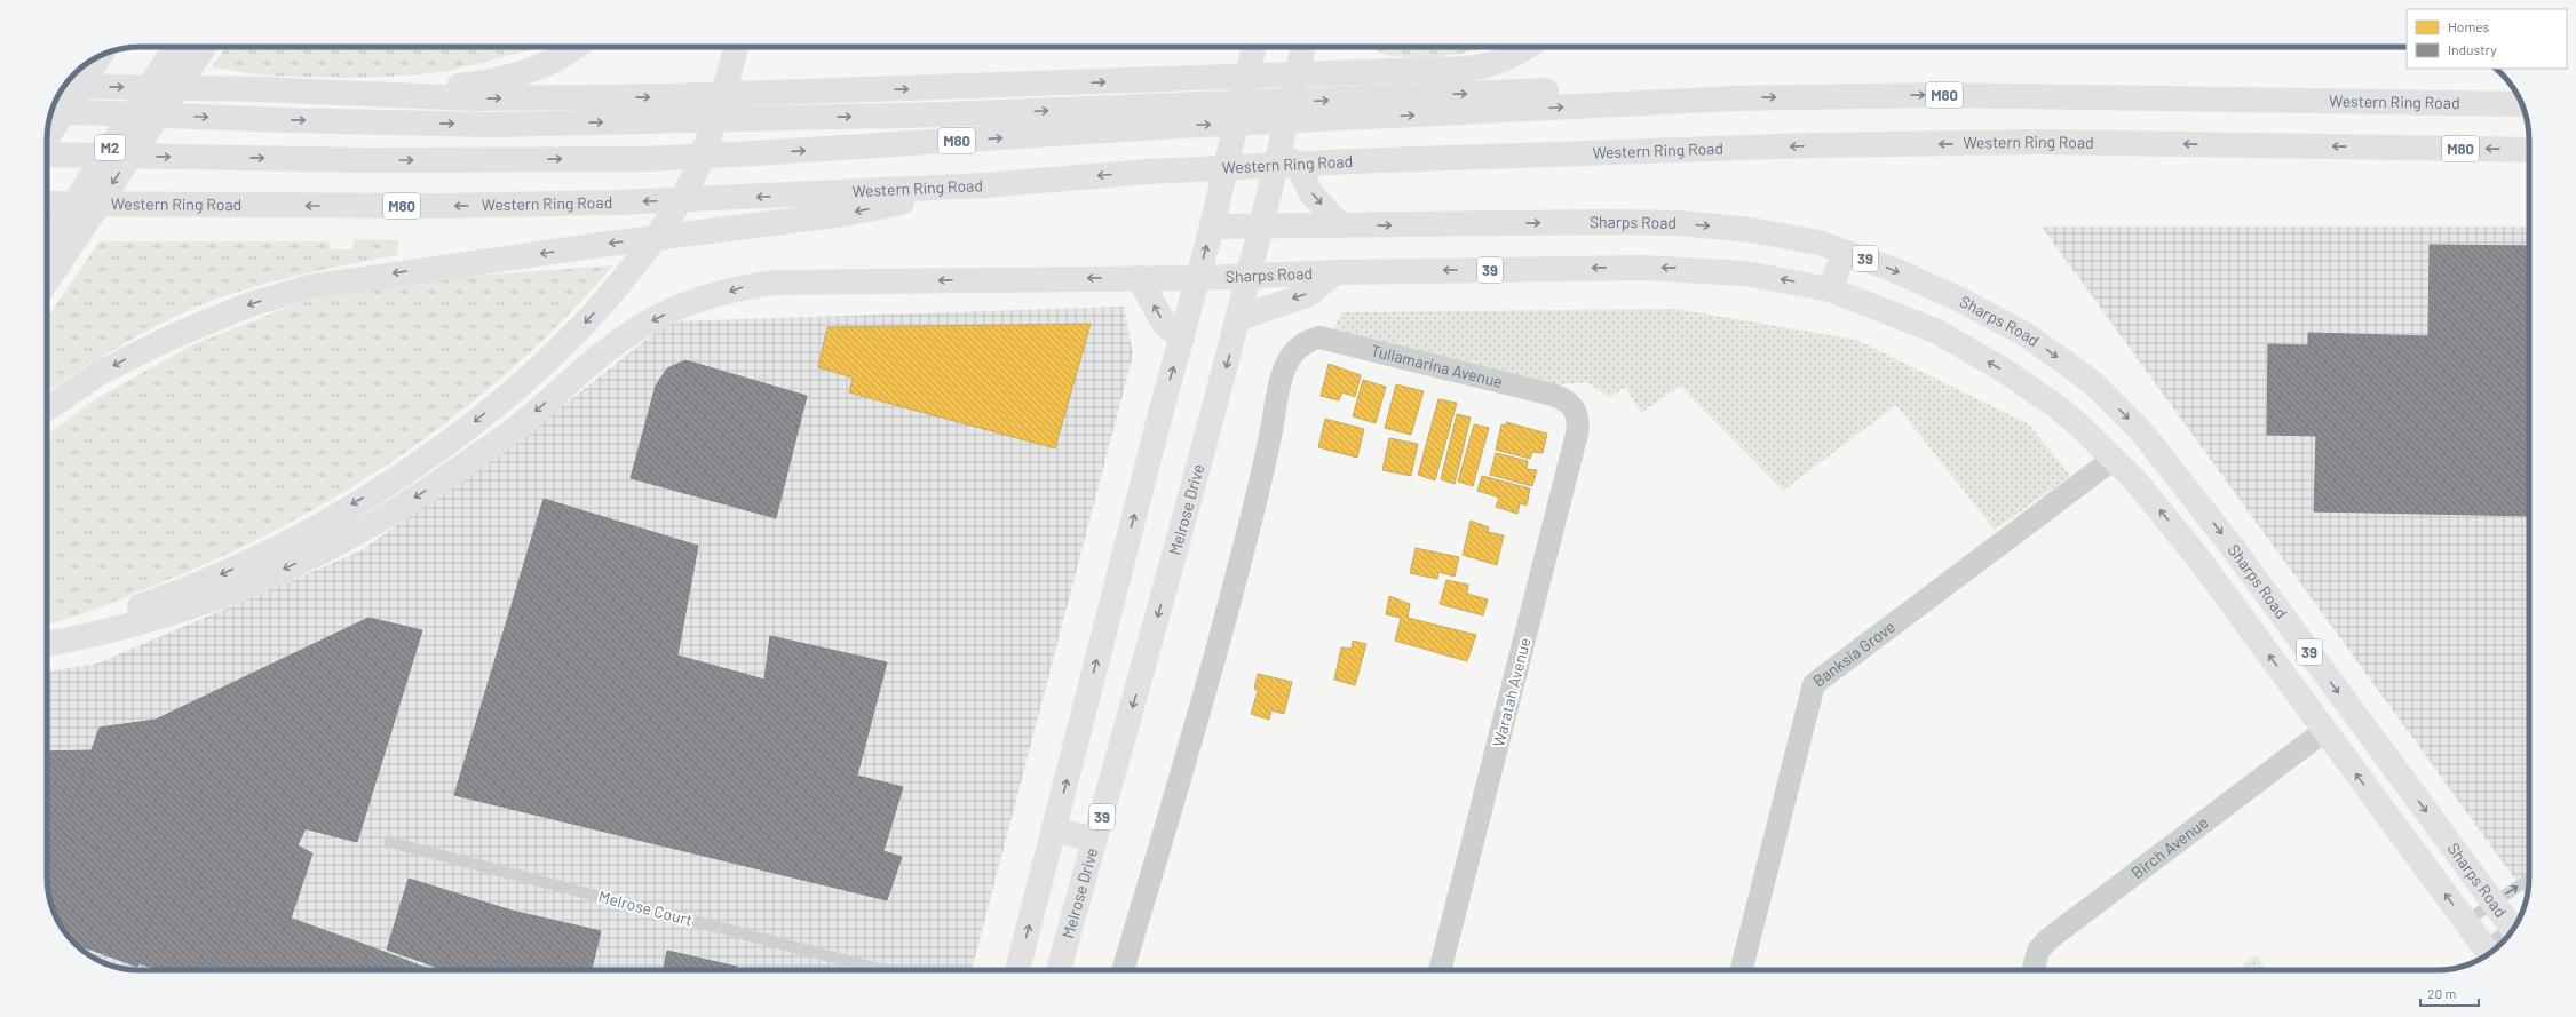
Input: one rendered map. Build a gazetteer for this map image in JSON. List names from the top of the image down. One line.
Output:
{"streets":{"main road":["M80","Western Ring Road","M2","Sharps Road","39","Melrose Drive"],"street":["Tullamarina Avenue","Banksia Grove","Waratah Avenue","Birch Avenue"],"lane":["Melrose Court"]},"crossings":[["Sharps Road","Melrose Drive"],["Sharps Road","Banksia Grove"],["Sharps Road","Birch Avenue"],["Tullamarina Avenue","Waratah Avenue"]],"legend":["Homes","Industry"],"scale_bar":"20 m"}
